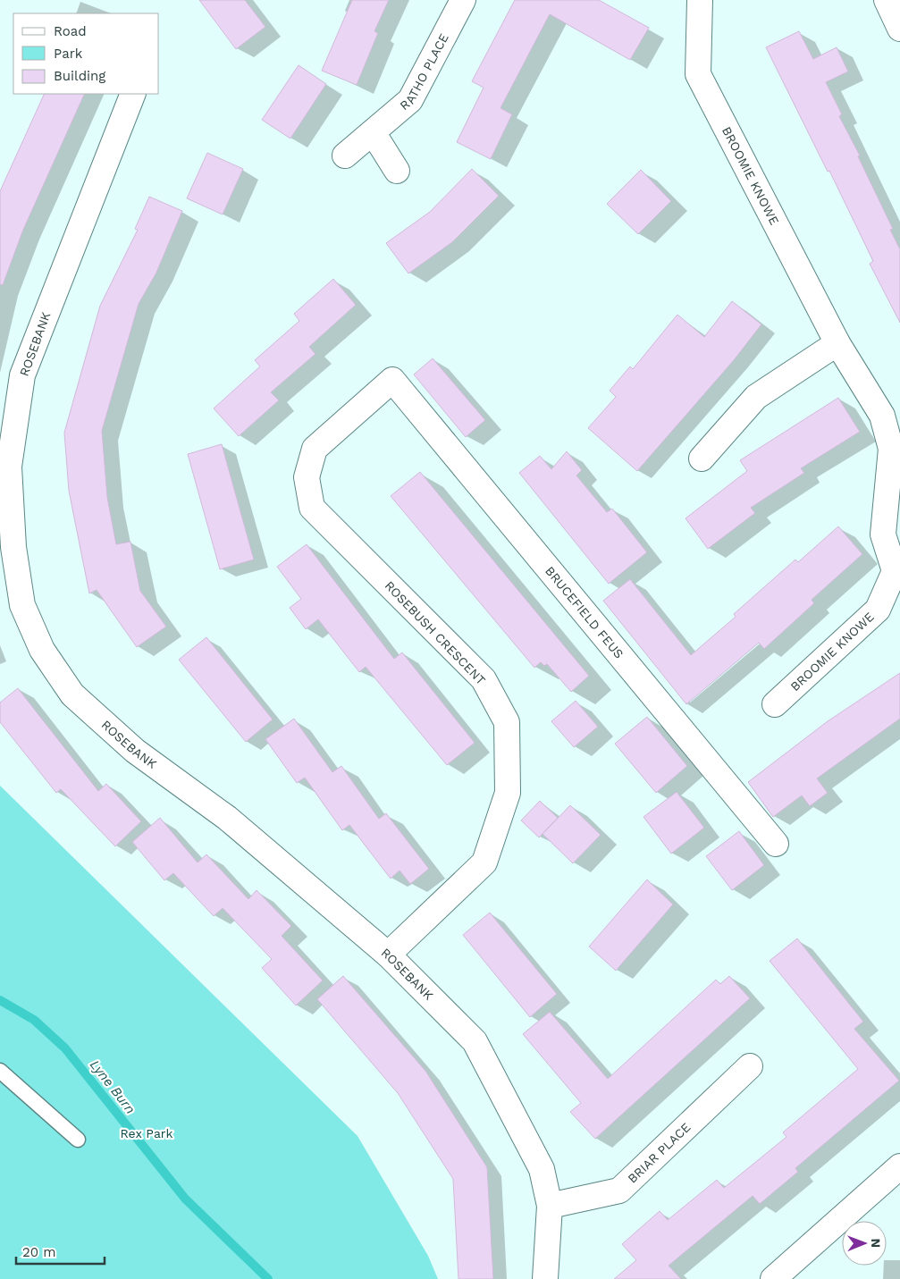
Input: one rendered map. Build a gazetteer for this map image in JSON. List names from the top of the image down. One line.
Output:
{"streets":{"street":["RATHO PLACE","BROOMIE KNOWE","ROSEBANK","BRUCEFIELD FEUS","ROSEBUSH CRESCENT","BRIAR PLACE"]},"crossings":[["ROSEBANK","ROSEBUSH CRESCENT"],["ROSEBANK","BRIAR PLACE"],["BRUCEFIELD FEUS","ROSEBUSH CRESCENT"]],"water":["Lyne Burn"],"parks":["Rex Park"],"legend":["Road","Park","Building"],"scale_bar":"20 m","north":"right"}
